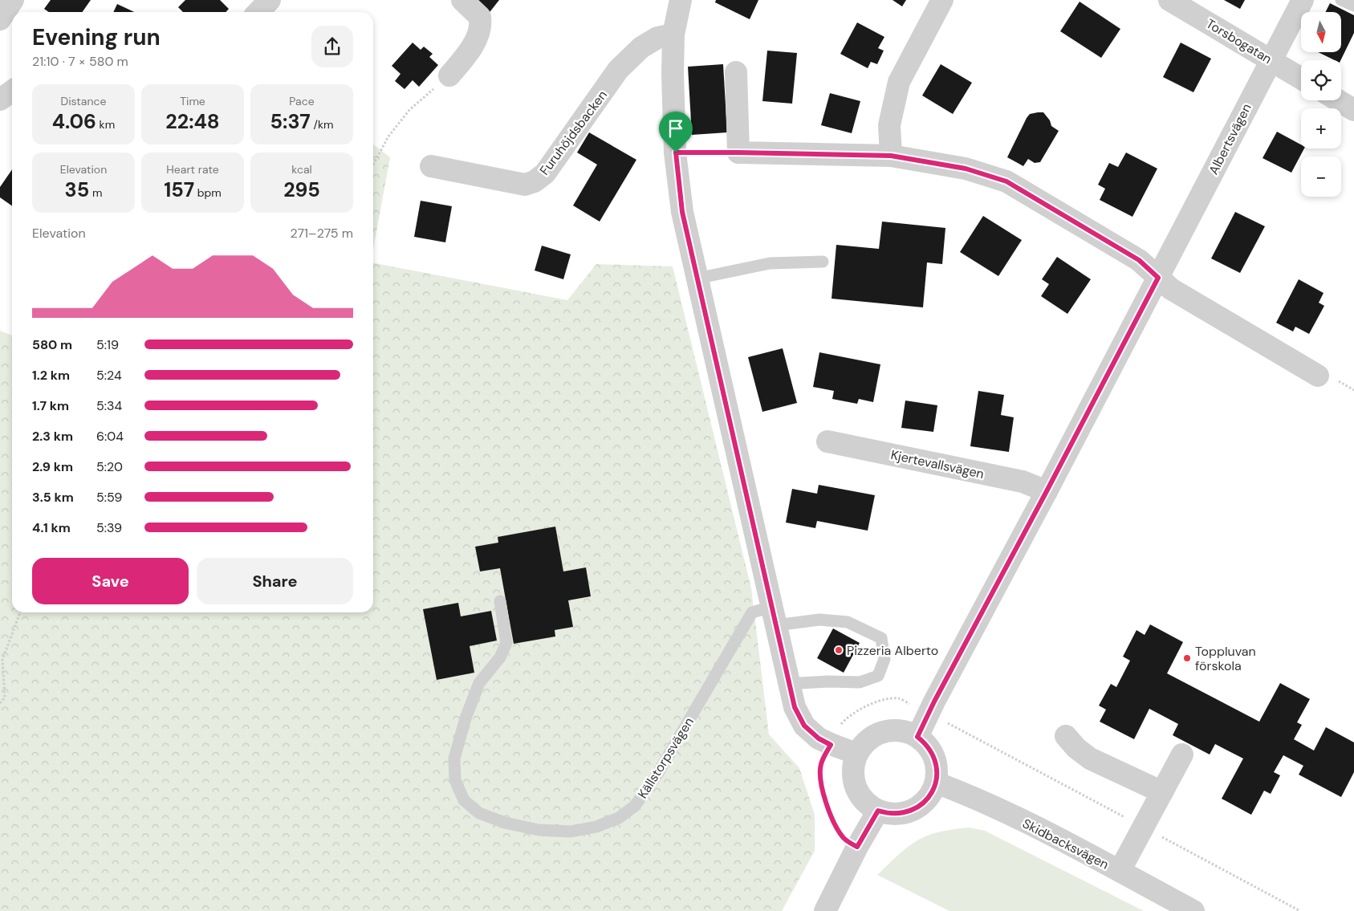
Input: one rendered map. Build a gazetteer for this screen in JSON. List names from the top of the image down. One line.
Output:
{"streets":{"street":["Torsbogatan","Furuhöjdsbacken","Albertsvägen","Kjertevallsvägen","Skidbacksvägen"],"lane":["Källstorpsvägen"]},"crossings":[["Torsbogatan","Albertsvägen"],["Albertsvägen","Kjertevallsvägen"],["Albertsvägen","Skidbacksvägen"]],"places":["Pizzeria Alberto","Toppluvan förskola"],"north":"bottom","page":{"map_buttons":["+","−"],"heading":["Evening run","21:10 · 7 × 580 m"],"stats":[["Distance","4.06 km"],["Time","22:48"],["Pace","5:37 /km"],["Elevation","35 m"],["Heart rate","157 bpm"],["kcal","295"]],"chart":["Elevation","271–275 m"],"list":[{"name":"580 m","note":"5:19"},{"name":"1.2 km","note":"5:24"},{"name":"1.7 km","note":"5:34"},{"name":"2.3 km","note":"6:04"},{"name":"2.9 km","note":"5:20"},{"name":"3.5 km","note":"5:59"},{"name":"4.1 km","note":"5:39"}],"buttons":["Save","Share"]}}
